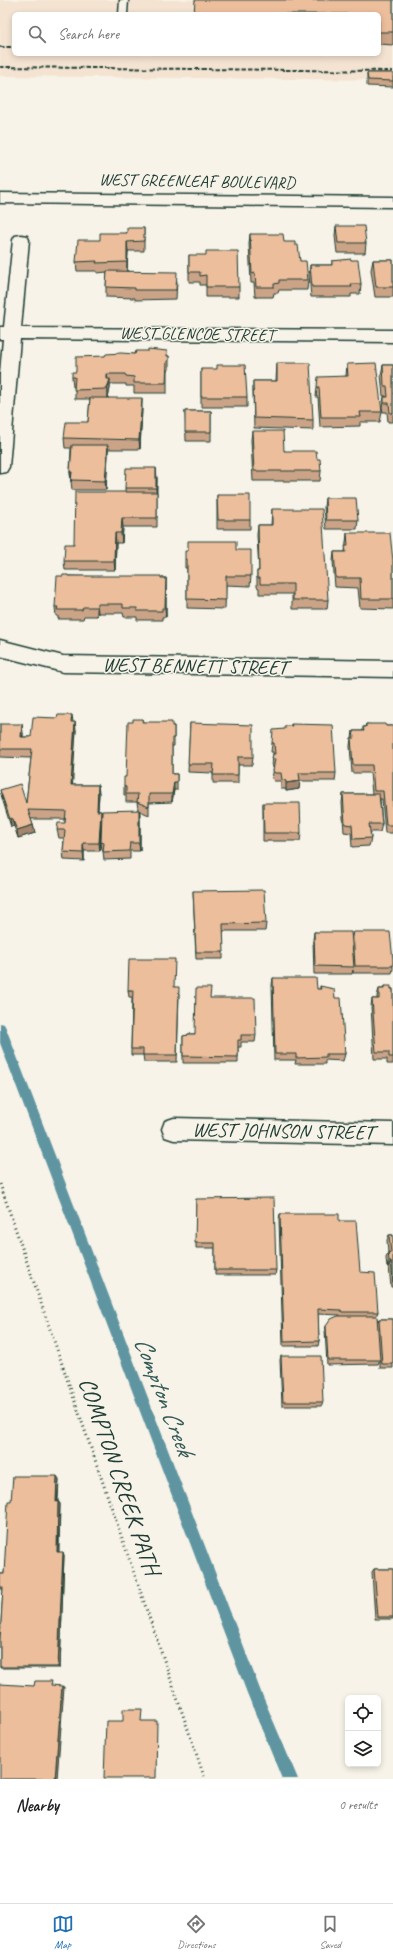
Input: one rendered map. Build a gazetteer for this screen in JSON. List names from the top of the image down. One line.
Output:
{"streets":{"street":["WEST GREENLEAF BOULEVARD","WEST GLENCOE STREET","WEST BENNETT STREET","WEST JOHNSON STREET"],"path":["COMPTON CREEK PATH"]},"water":["Compton Creek"],"page":{"search":"Search here","heading":["Nearby","0 results"],"nav":["Map","Directions","Saved"]}}
